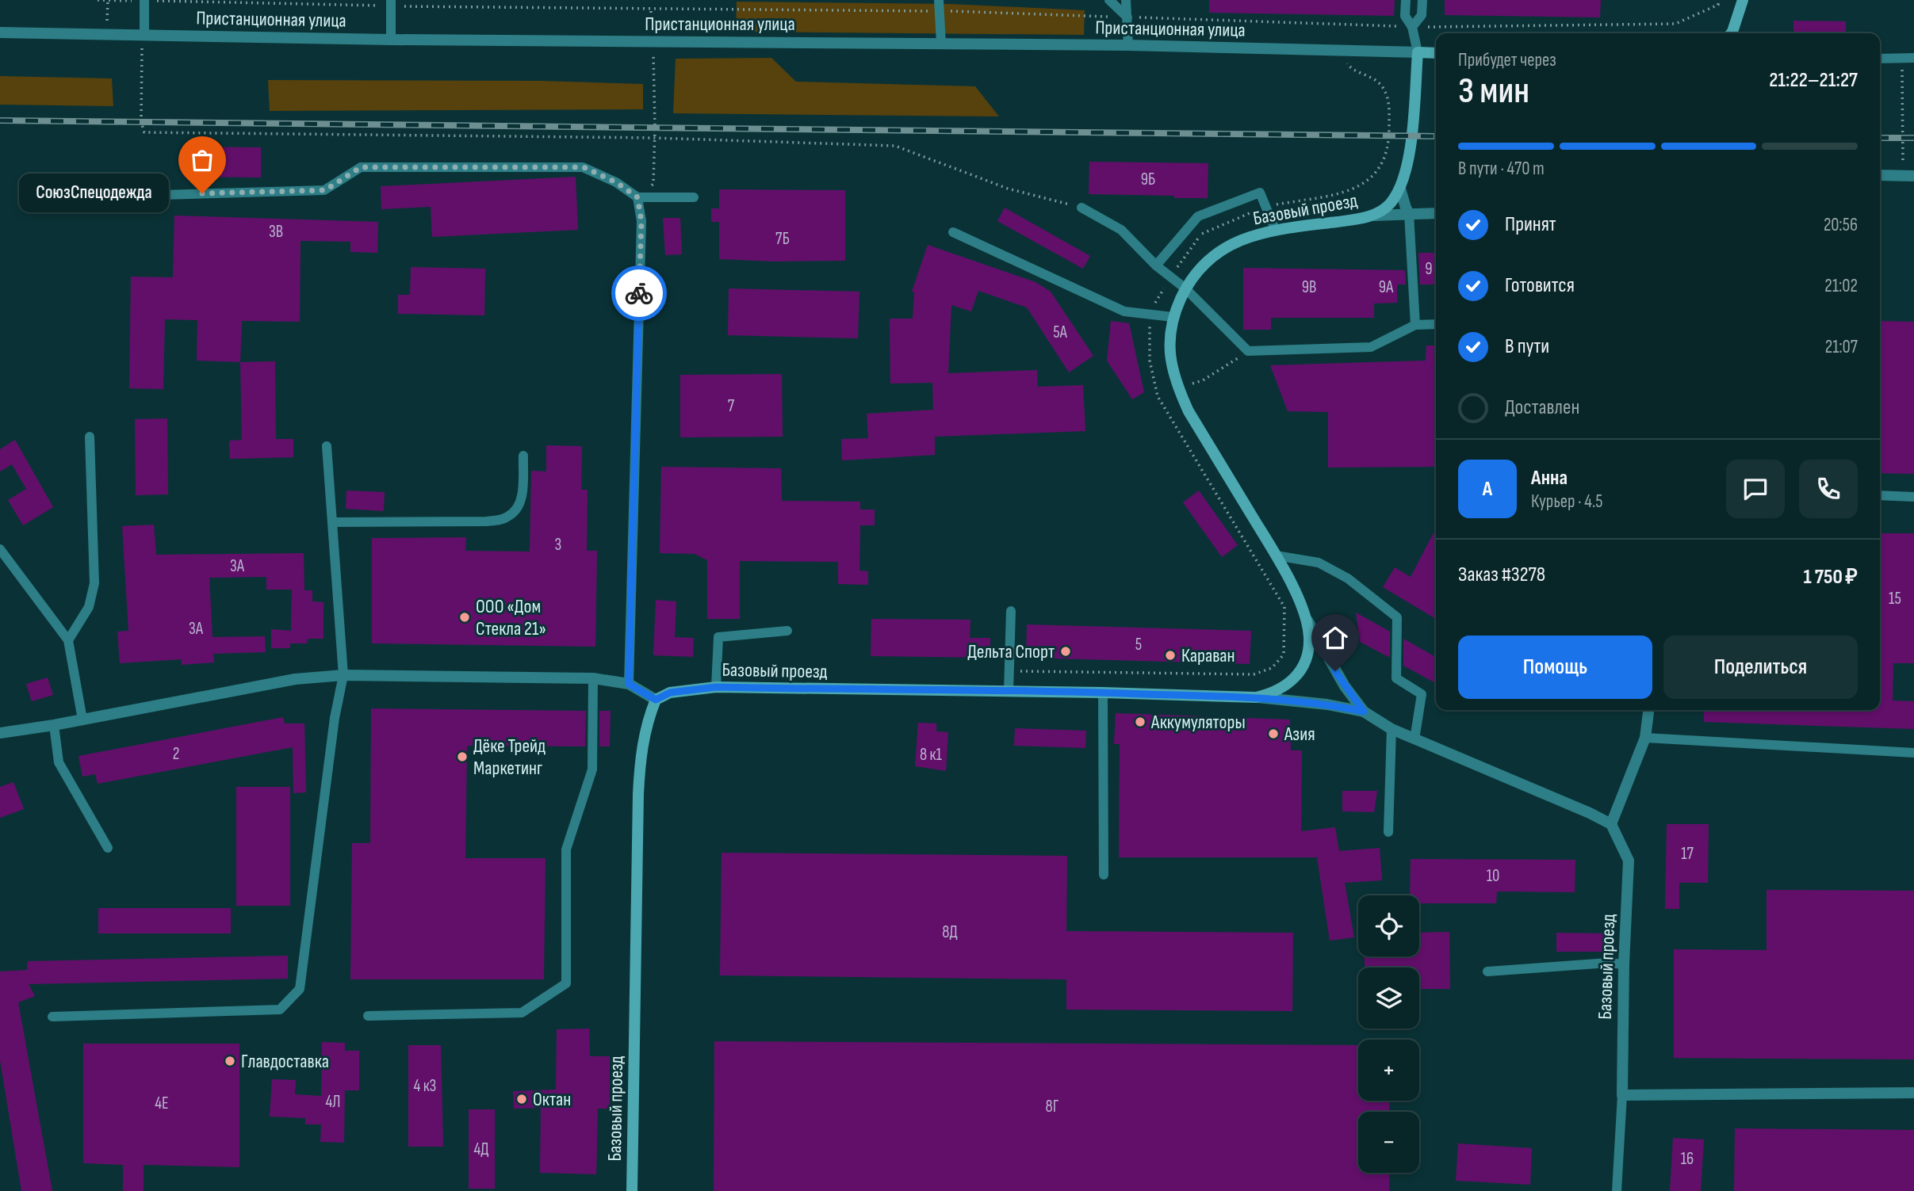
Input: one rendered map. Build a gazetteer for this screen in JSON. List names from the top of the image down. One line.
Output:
{"streets":{"street":["Пристанционная улица","Базовый проезд"]},"crossings":[["Пристанционная улица","Базовый проезд"]],"places":["СоюзСпецодежда","ООО «Дом Стекла 21»","Дельта Спорт","Караван","Аккумуляторы","Азия","Дёке Трейд Маркетинг","Главдоставка","Октан"],"house_numbers":["9Б","3В","7Б","9","9В","9А","5А","7","3","3А","15","3А","5","2","8 к1","17","10","8Д","4 к3","4Л","4Е","8Г","4Д","16"],"page":{"heading":["3 мин","Прибудет через","21:22–21:27"],"panel":["Анна","Курьер · 4.5","Заказ #3278","1 750 ₽"],"bar":"В пути · 470 m","bubble":"СоюзСпецодежда","list":[["Принят","20:56"],["Готовится","21:02"],["В пути","21:07"],"Доставлен"],"round":"А","buttons":["Помощь","Поделиться"],"map_buttons":["+","−"]}}
